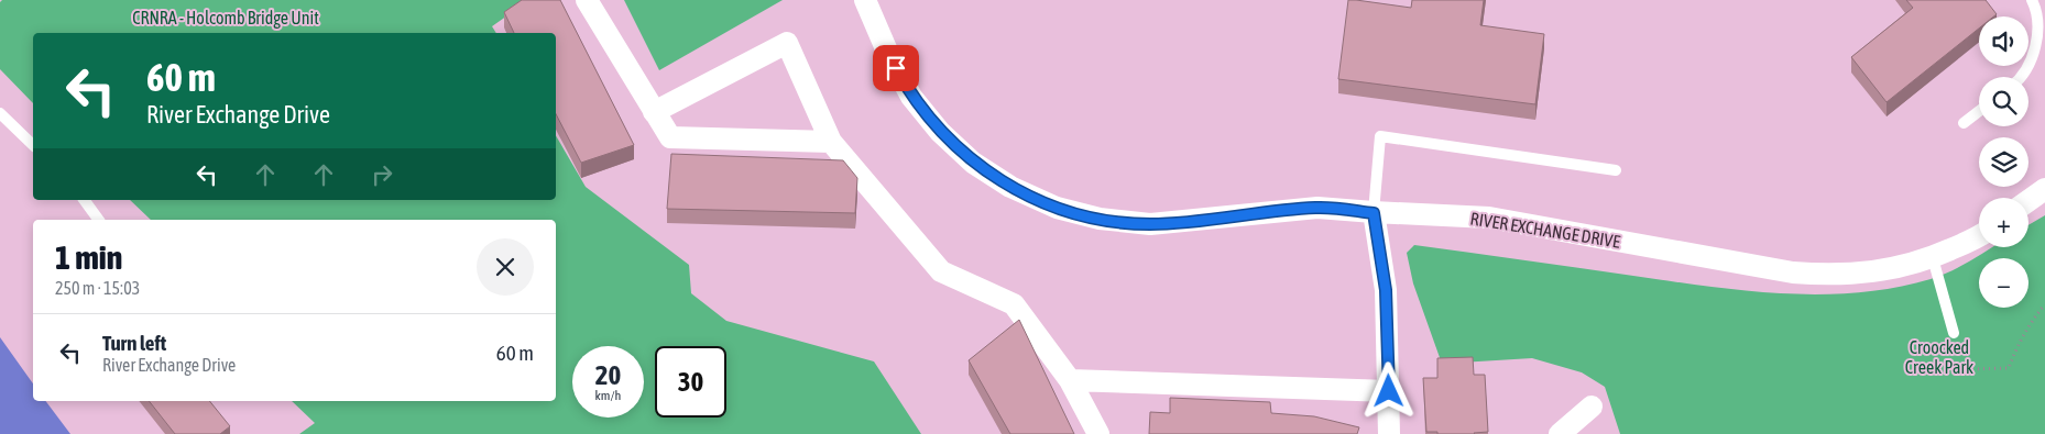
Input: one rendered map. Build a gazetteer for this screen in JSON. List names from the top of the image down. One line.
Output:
{"streets":{"street":["RIVER EXCHANGE DRIVE"]},"parks":["CRNRA - Holcomb Bridge Unit","Croocked Creek Park"],"page":{"map_buttons":["+","−"],"turn":["60 m","River Exchange Drive"],"heading":["1 min","250 m · 15:03"],"list":[{"name":"Turn left","note":"River Exchange Drive","value":"60 m"}],"speed":"20 km/h","limit":"30"}}
